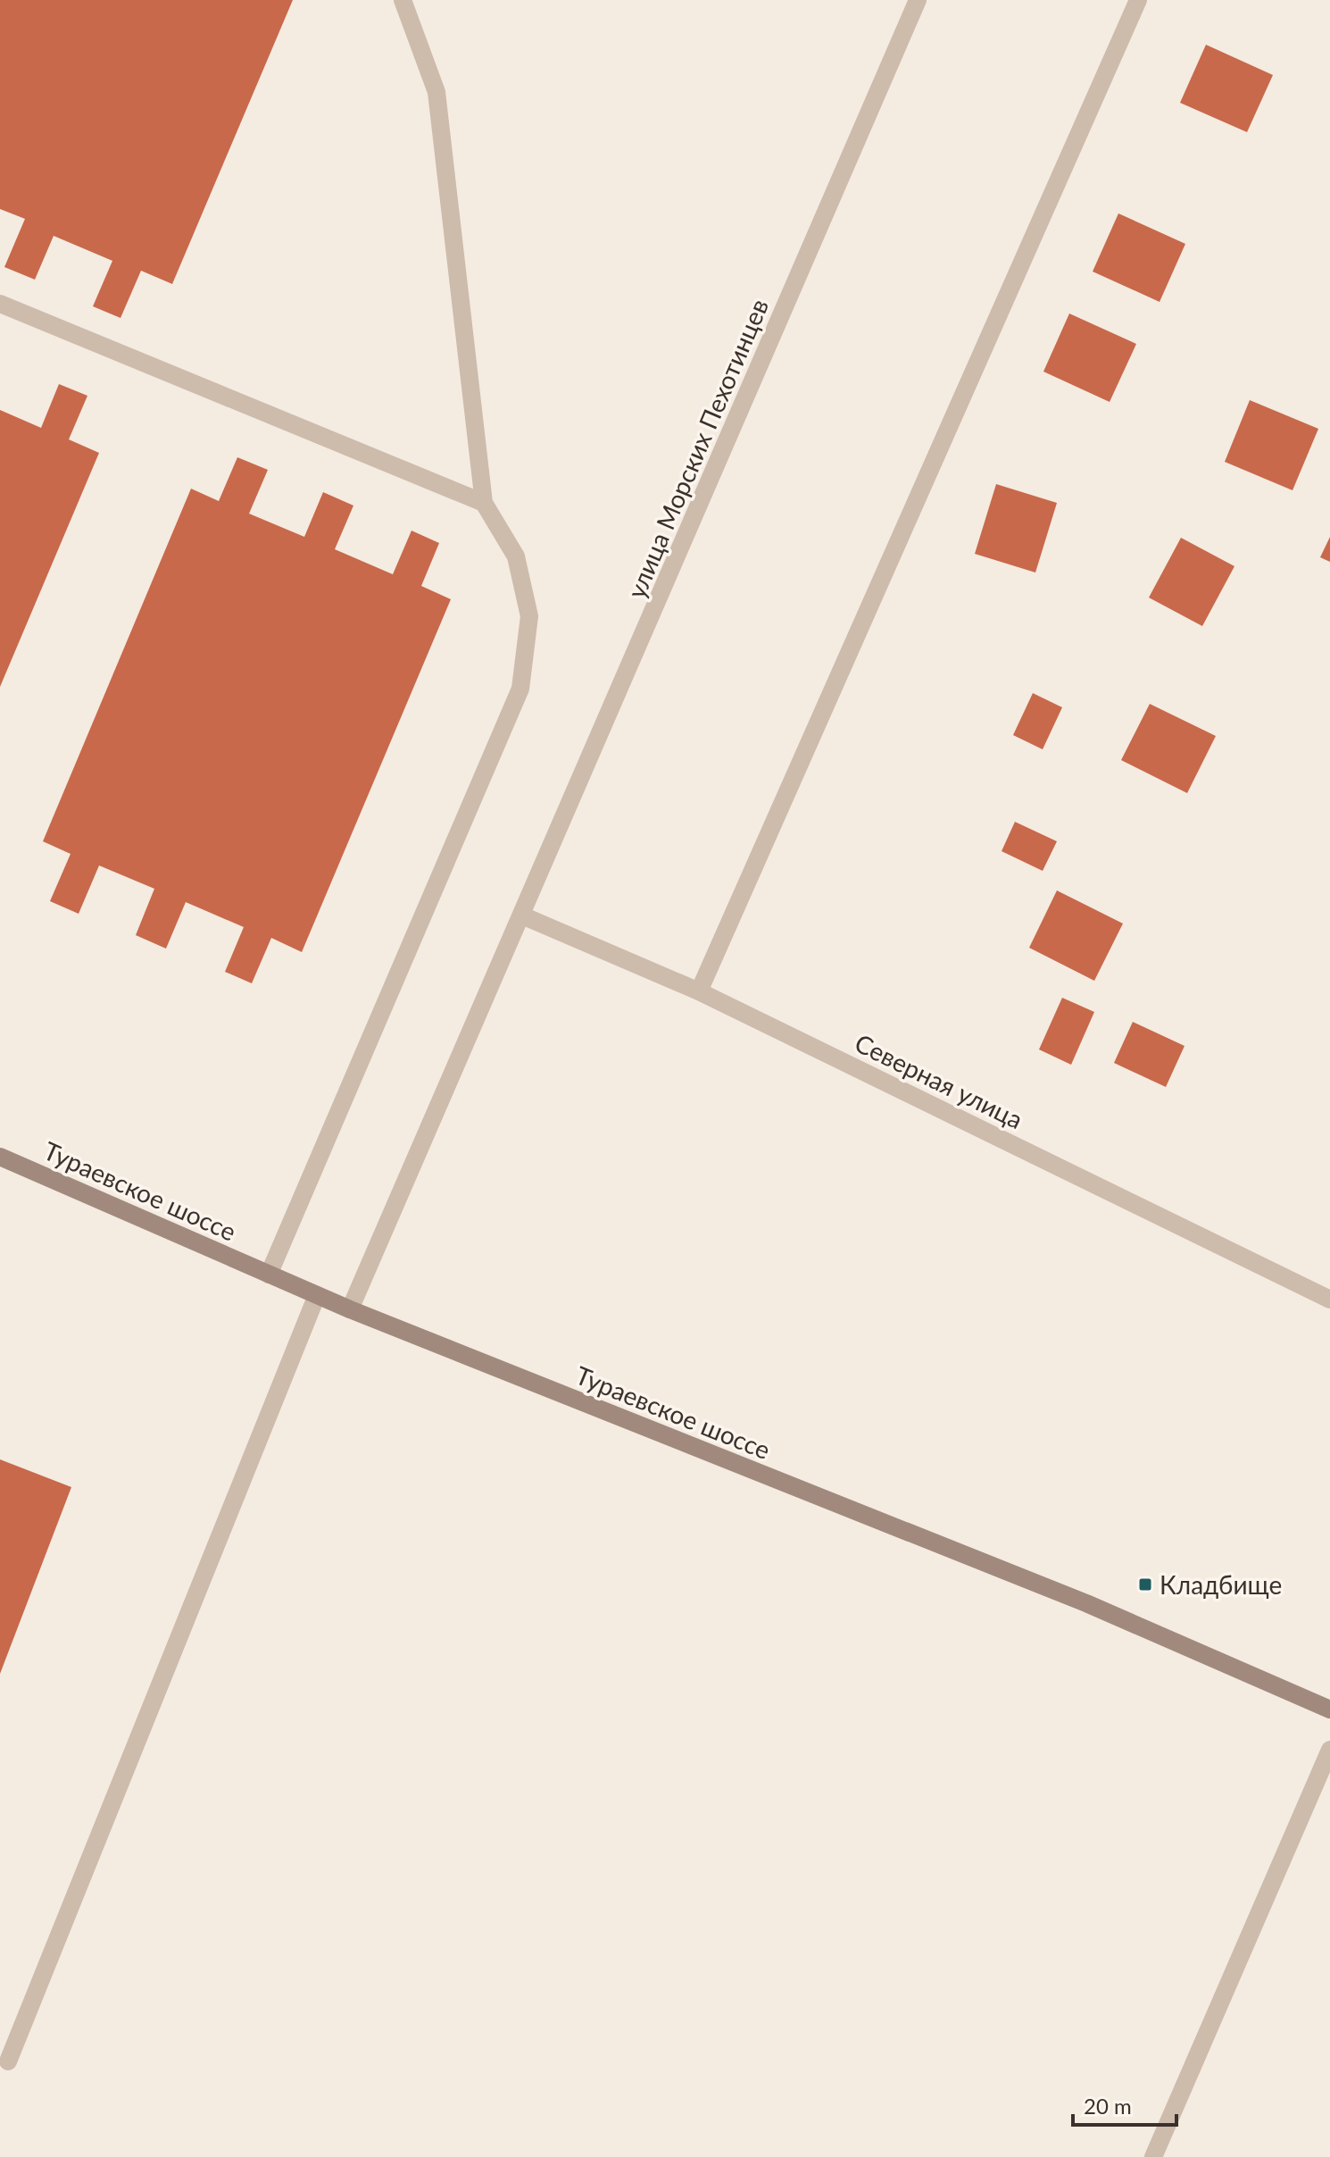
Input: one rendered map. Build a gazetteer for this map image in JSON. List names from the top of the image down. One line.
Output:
{"streets":{"main road":["Тураевское шоссе"],"street":["улица Морских Пехотинцев","Северная улица"]},"crossings":[["улица Морских Пехотинцев","Северная улица"],["улица Морских Пехотинцев","Тураевское шоссе"]],"places":{"transit":["Кладбище"]},"scale_bar":"20 m"}
